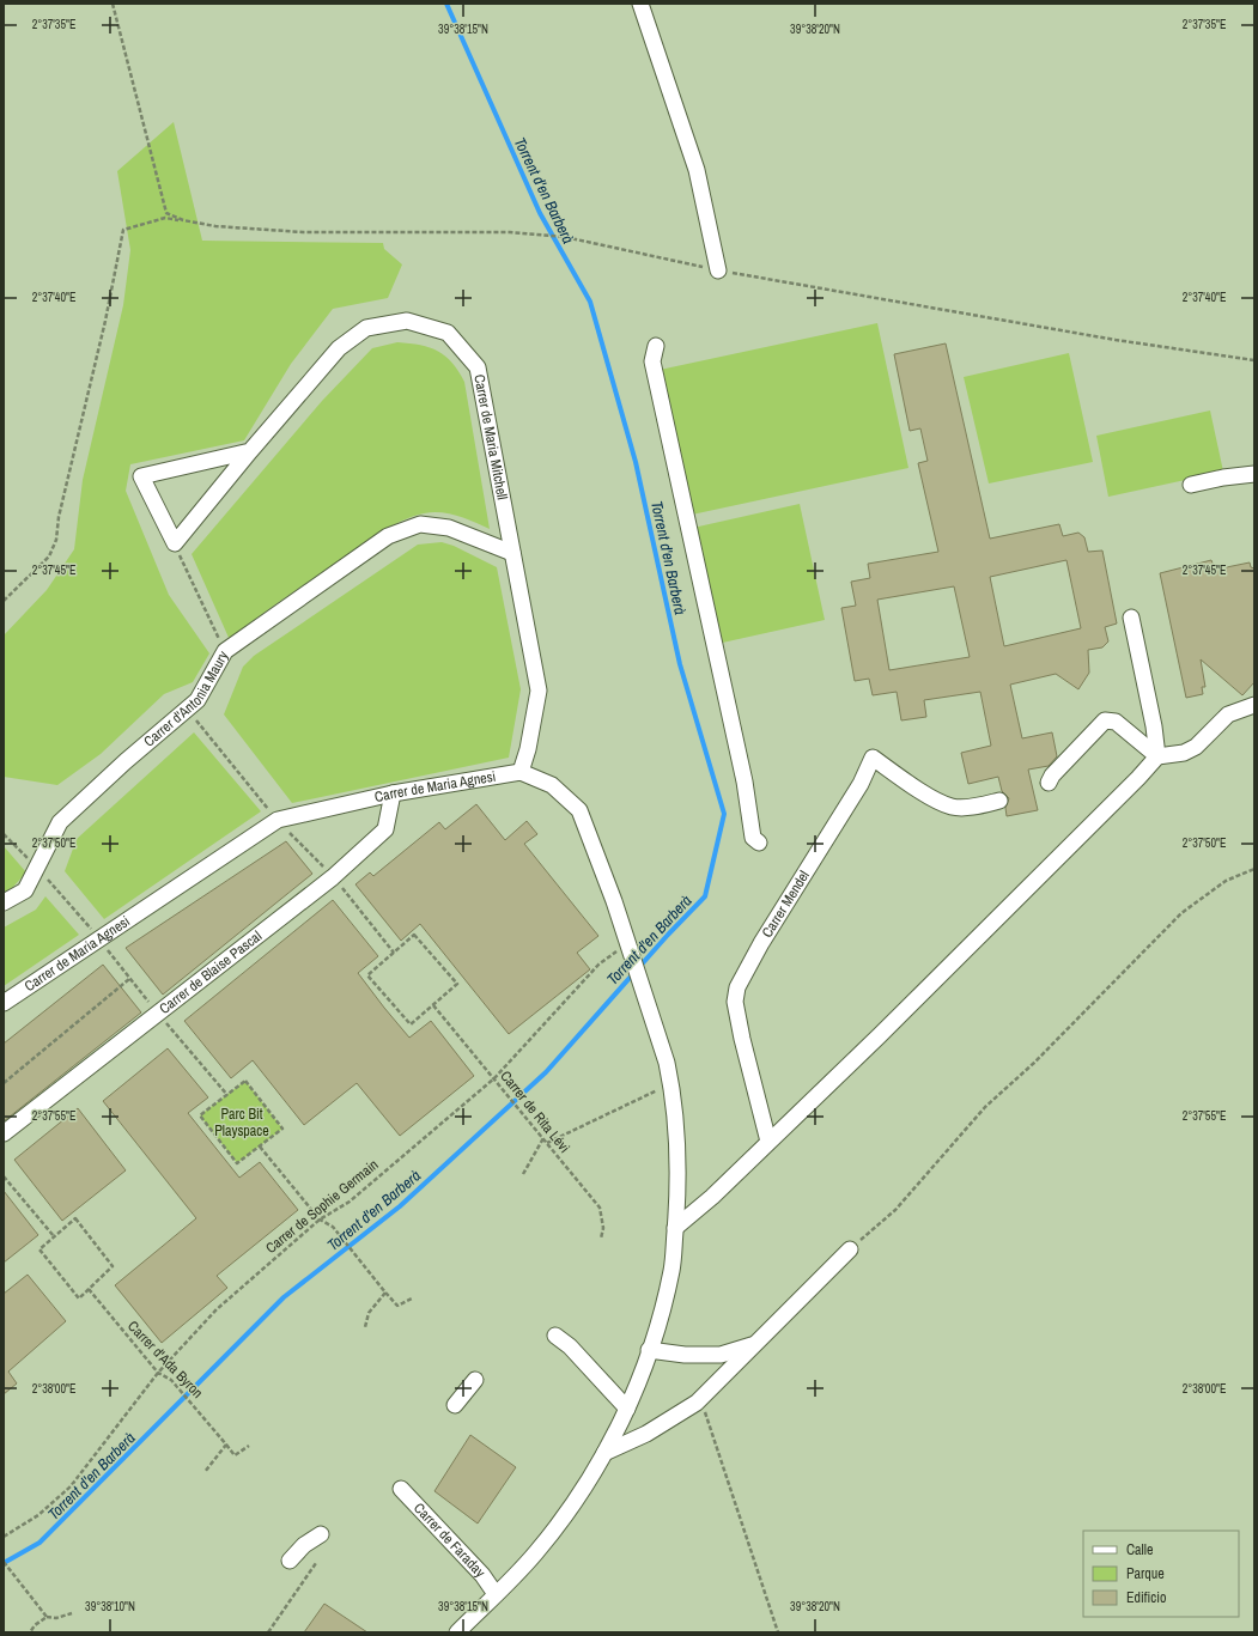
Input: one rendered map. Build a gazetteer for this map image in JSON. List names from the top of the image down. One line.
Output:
{"streets":{"street":["Carrer de Maria Mitchell","Carrer d'Antonia Maury","Carrer de Maria Agnesi","Carrer Mendel","Carrer de Blaise Pascal","Carrer de Faraday"],"path":["Carrer de Rita Lévi","Carrer de Sophie Germain","Carrer d'Ada Byron"]},"crossings":[["Carrer de Maria Mitchell","Carrer d'Antonia Maury"],["Carrer de Maria Mitchell","Carrer de Maria Agnesi"],["Carrer de Maria Agnesi","Carrer de Blaise Pascal"],["Carrer de Rita Lévi","Carrer de Sophie Germain"],["Carrer de Sophie Germain","Carrer d'Ada Byron"]],"water":["Torrent d'en Barberà"],"parks":["Parc Bit Playspace"],"legend":["Calle","Parque","Edificio"],"coordinates":["2°37'35\"E","39°38'15\"N","39°38'20\"N","2°37'40\"E","2°37'45\"E","2°37'50\"E","2°37'55\"E","2°38'00\"E","39°38'10\"N"]}
